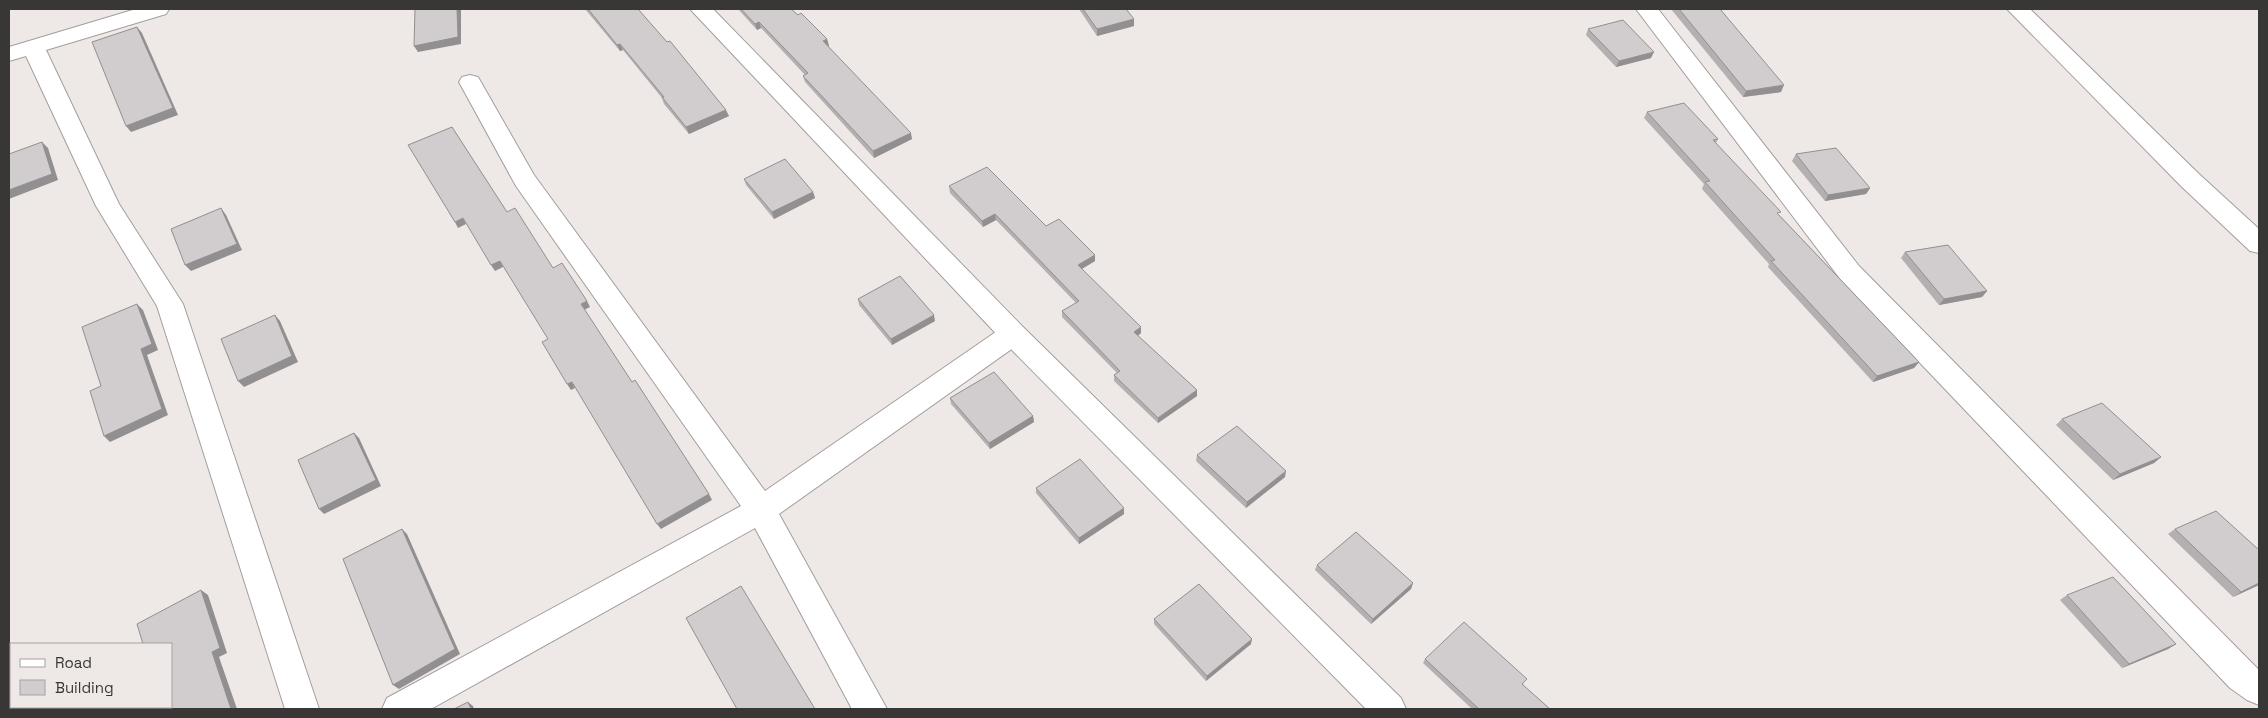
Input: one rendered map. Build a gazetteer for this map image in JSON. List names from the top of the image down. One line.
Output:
{"legend":["Road","Building"]}
